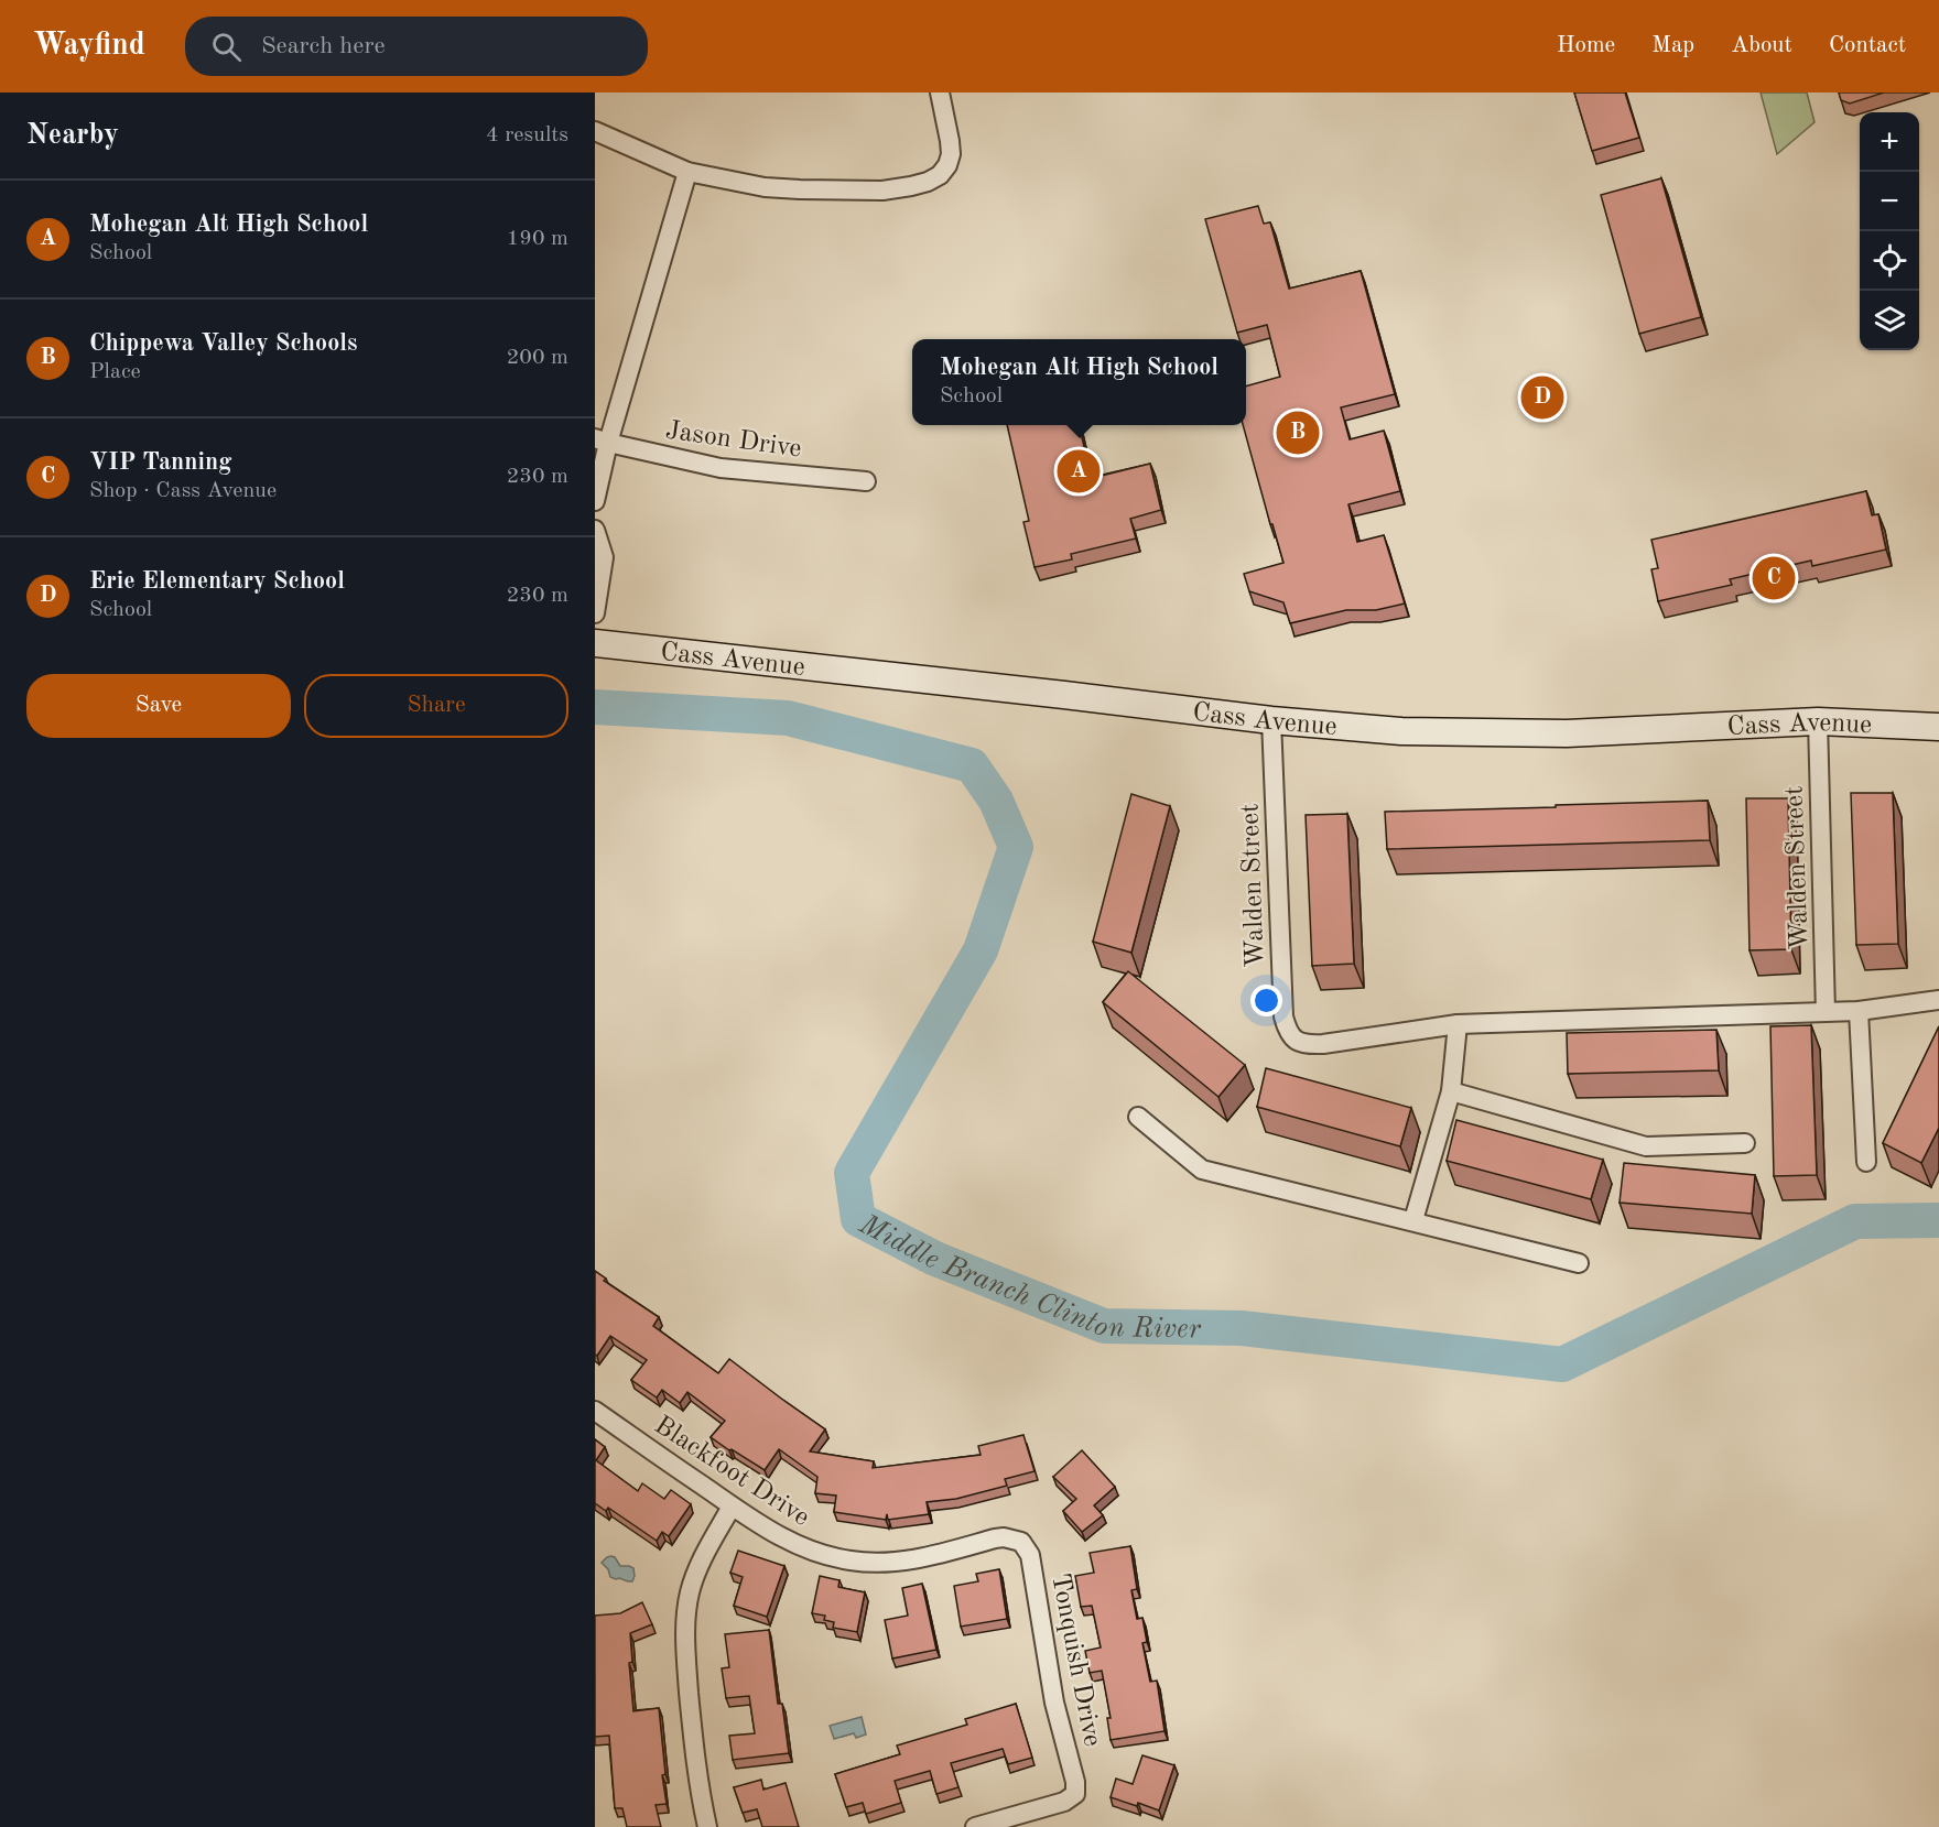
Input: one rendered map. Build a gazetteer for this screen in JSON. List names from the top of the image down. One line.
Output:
{"streets":{"main road":["Cass Avenue"],"street":["Jason Drive","Walden Street","Blackfoot Drive","Tonquish Drive"]},"crossings":[["Cass Avenue","Walden Street"],["Blackfoot Drive","Tonquish Drive"]],"water":["Middle Branch Clinton River"],"page":{"header":"Wayfind","search":"Search here","nav":["Home","Map","About","Contact"],"heading":["Nearby","4 results"],"map_buttons":["+","−"],"list":[{"mark":"A","name":"Mohegan Alt High School","note":"School","value":"190 m"},{"mark":"B","name":"Chippewa Valley Schools","note":"Place","value":"200 m"},{"mark":"C","name":"VIP Tanning","note":"Shop · Cass Avenue","value":"230 m"},{"mark":"D","name":"Erie Elementary School","note":"School","value":"230 m"}],"popup":["Mohegan Alt High School","School"],"pins":["D","B","A","C"],"buttons":["Save","Share"]}}
